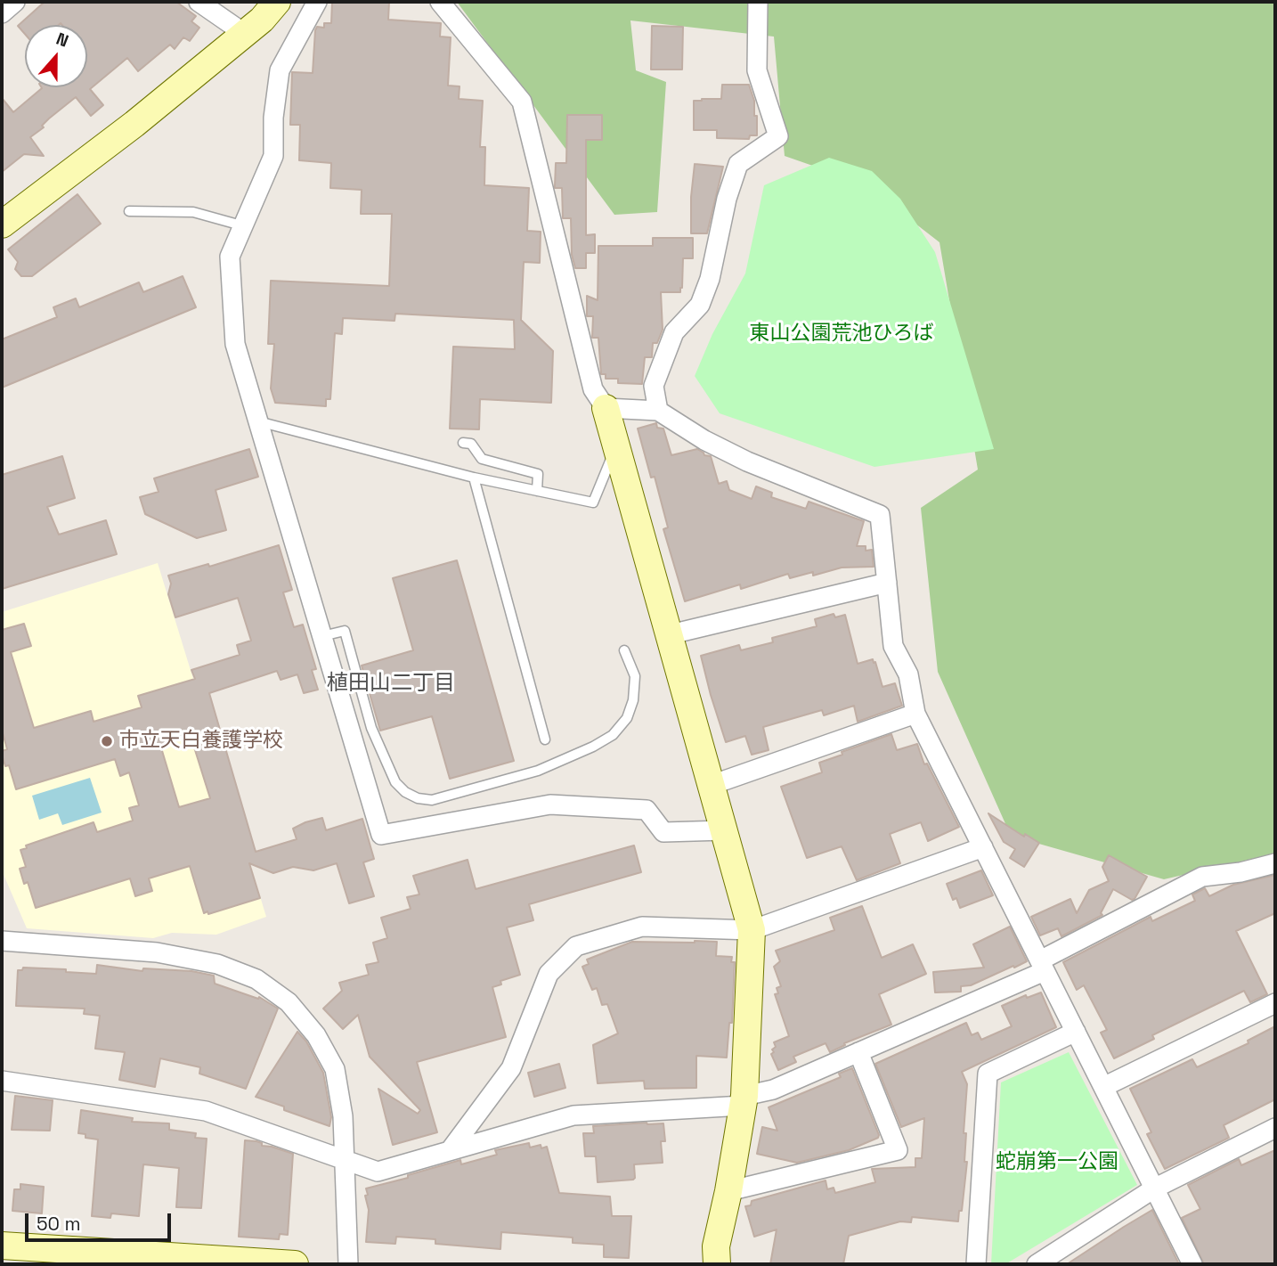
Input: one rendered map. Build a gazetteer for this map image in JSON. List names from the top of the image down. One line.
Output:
{"districts":["植田山二丁目"],"parks":["東山公園荒池ひろば","蛇崩第一公園"],"places":["市立天白養護学校"],"scale_bar":"50 m","north":"top"}
